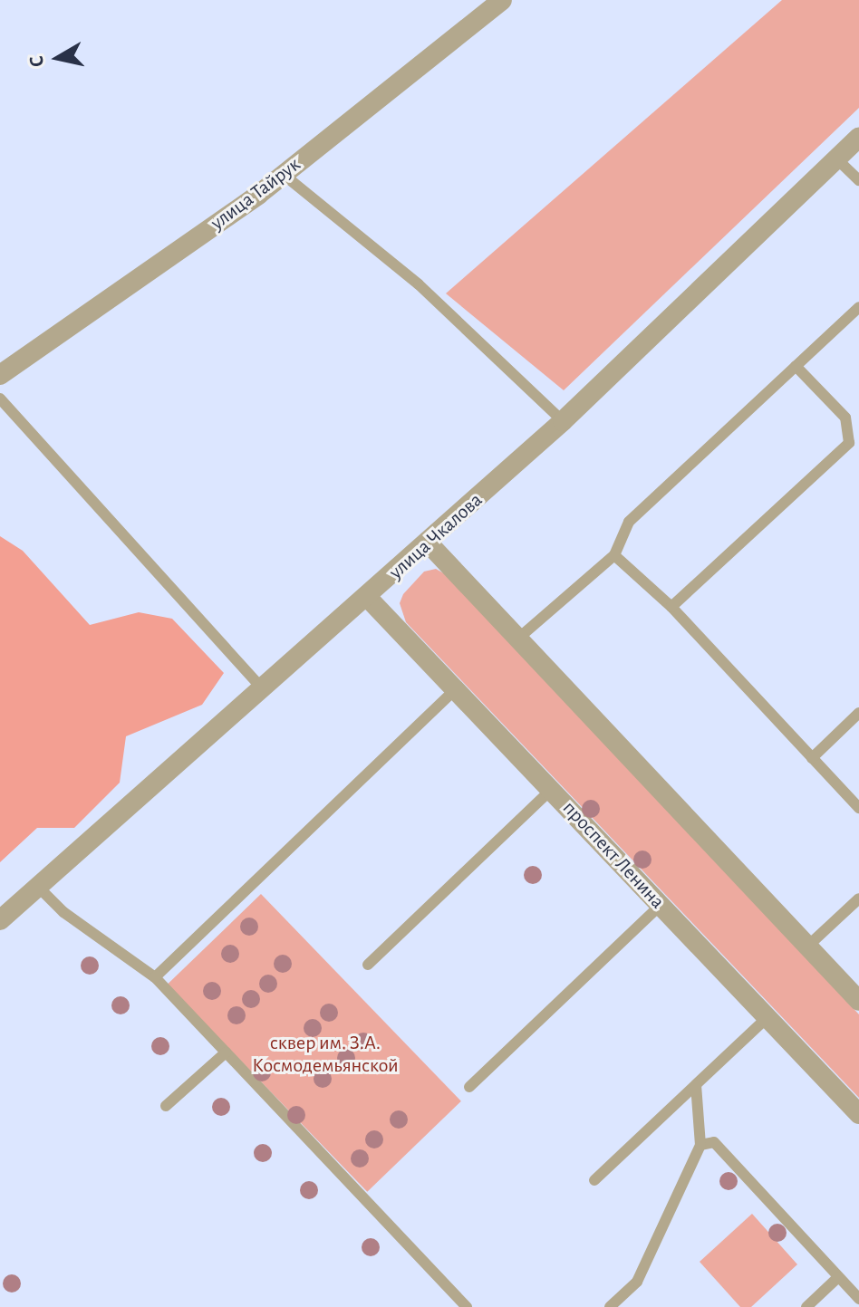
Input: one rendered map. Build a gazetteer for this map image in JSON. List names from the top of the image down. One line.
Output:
{"streets":{"street":["улица Тайрук","улица Чкалова","проспект Ленина"]},"crossings":[["улица Чкалова","проспект Ленина"]],"parks":["сквер им. З.А. Космодемьянской"],"north":"left"}
